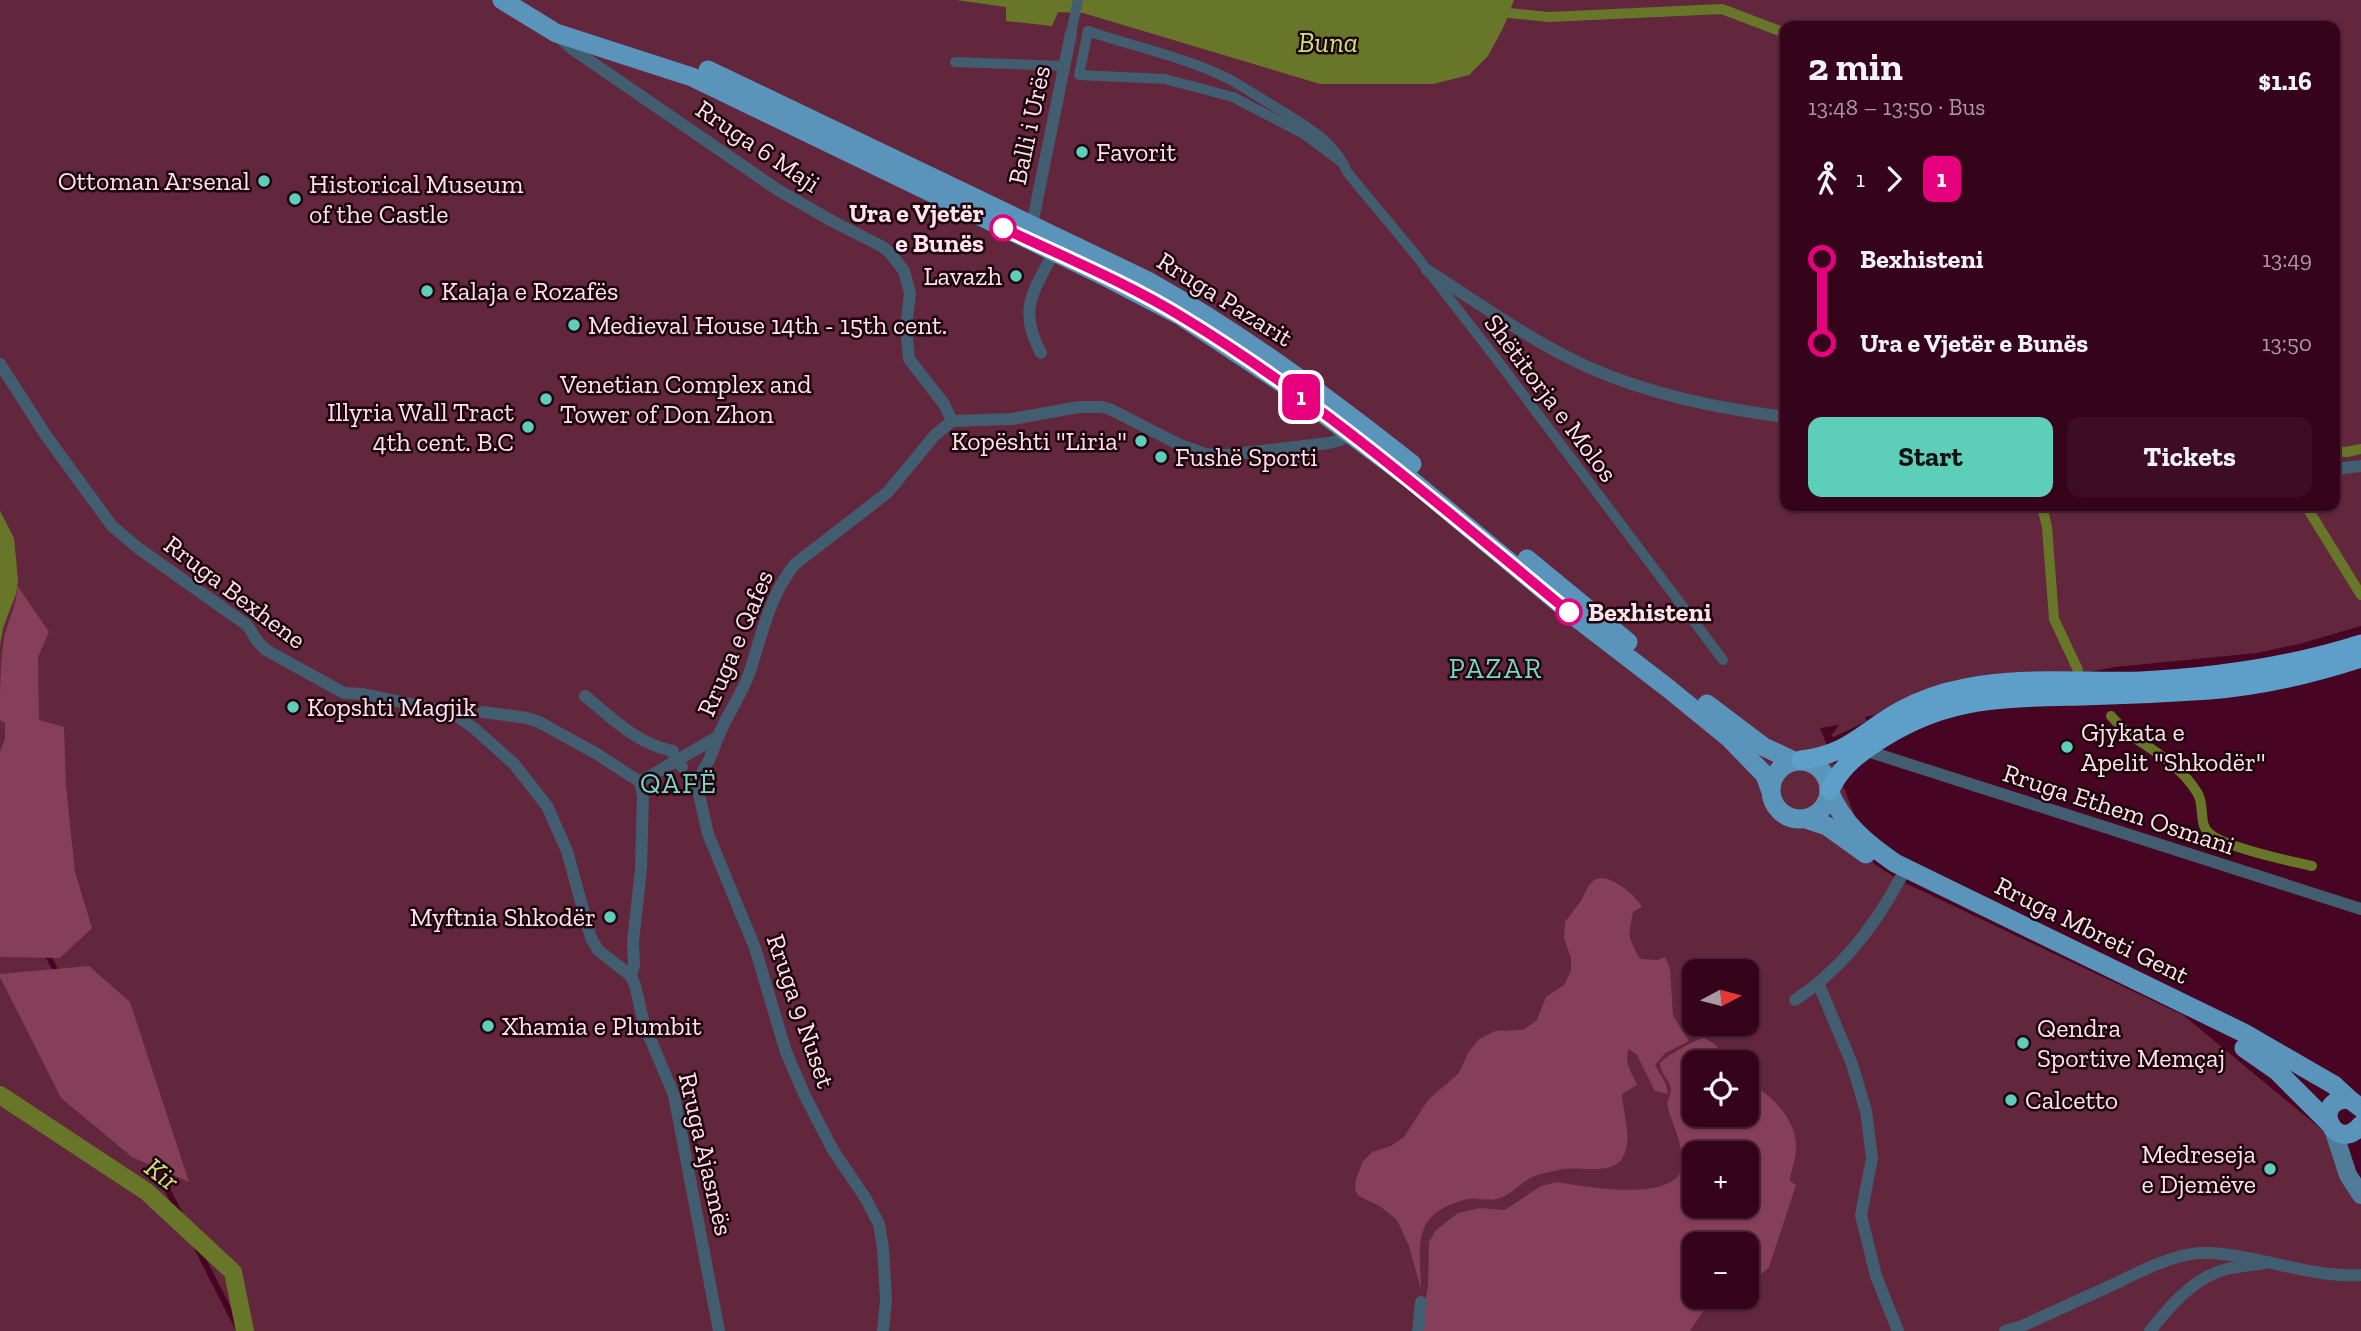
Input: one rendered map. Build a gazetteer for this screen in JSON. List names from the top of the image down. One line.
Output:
{"streets":{"main road":["Rruga Pazarit","Rruga Mbreti Gent"],"street":["Balli i Urës","Rruga 6 Maji","Shëtitorja e Molos","Rruga Bexhene","Rruga e Qafes","Rruga Ethem Osmani","Rruga 9 Nuset","Rruga Ajasmës"]},"crossings":[["Balli i Urës","Rruga Pazarit"],["Rruga 6 Maji","Rruga Pazarit"],["Rruga 6 Maji","Rruga e Qafes"],["Rruga Pazarit","Rruga Mbreti Gent"],["Rruga Bexhene","Rruga Ajasmës"],["Rruga e Qafes","Rruga 9 Nuset"],["Rruga e Qafes","Rruga Ajasmës"]],"districts":["PAZAR","QAFË"],"water":["Buna","Kir"],"places":["Favorit","Ottoman Arsenal","Historical Museum of the Castle","Ura e Vjetër e Bunës","Lavazh","Kalaja e Rozafës","Medieval House 14th - 15th cent.","Venetian Complex and Tower of Don Zhon","Illyria Wall Tract 4th cent. B.C","Kopështi \"Liria\"","Fushë Sporti","Bexhisteni","Kopshti Magjik","Gjykata e Apelit \"Shkodër\"","Myftnia Shkodër","Xhamia e Plumbit","Qendra Sportive Memçaj","Calcetto","Medreseja e Djemëve"],"lines":["bus line 1"],"north":"right","page":{"on_map":"1","heading":["2 min","13:48 – 13:50 · Bus","$1.16"],"legs":["1","1"],"list":[{"name":"Bexhisteni","value":"13:49"},{"name":"Ura e Vjetër e Bunës","value":"13:50"}],"buttons":["Start","Tickets"],"map_buttons":["+","−"]}}
